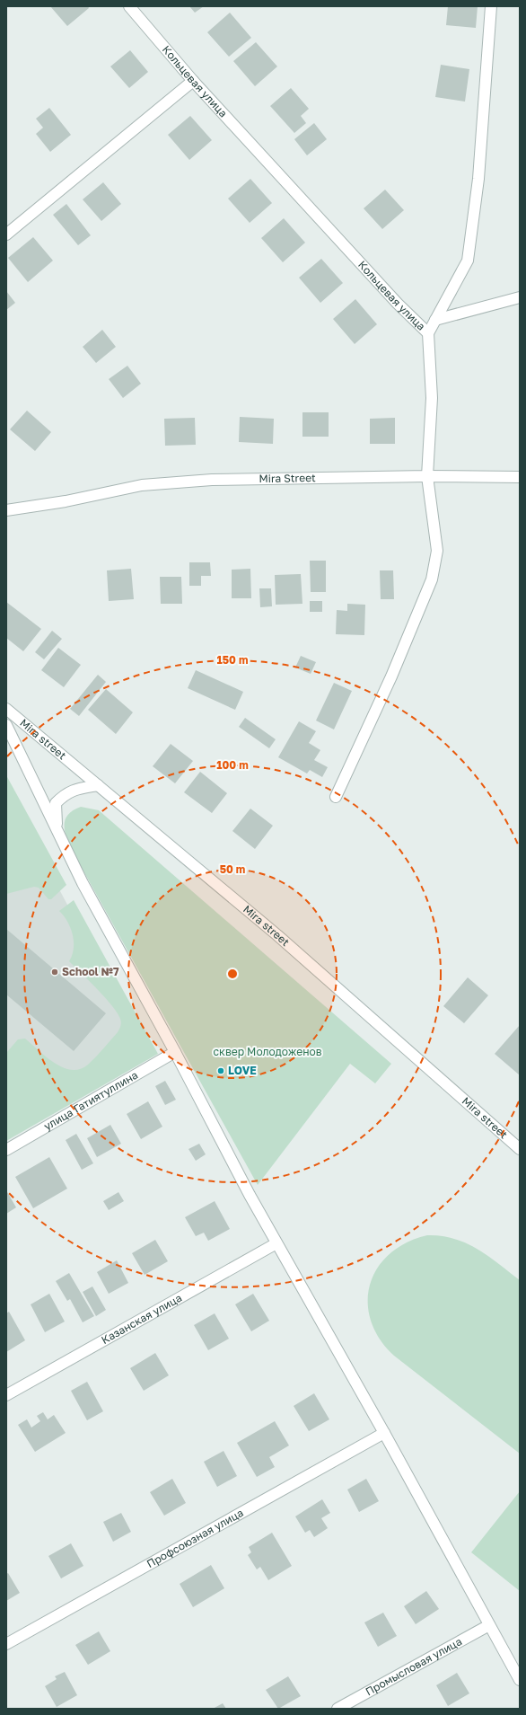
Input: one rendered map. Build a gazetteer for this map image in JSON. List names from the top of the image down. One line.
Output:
{"streets":{"street":["Кольцевая улица","Mira Street","Mira street","улица Гатиятуллина","Казанская улица","Профсоюзная улица","Промысловая улица"]},"parks":["сквер Молодоженов"],"places":["School №7","LOVE"],"rings":["150 m","100 m","50 m"]}
